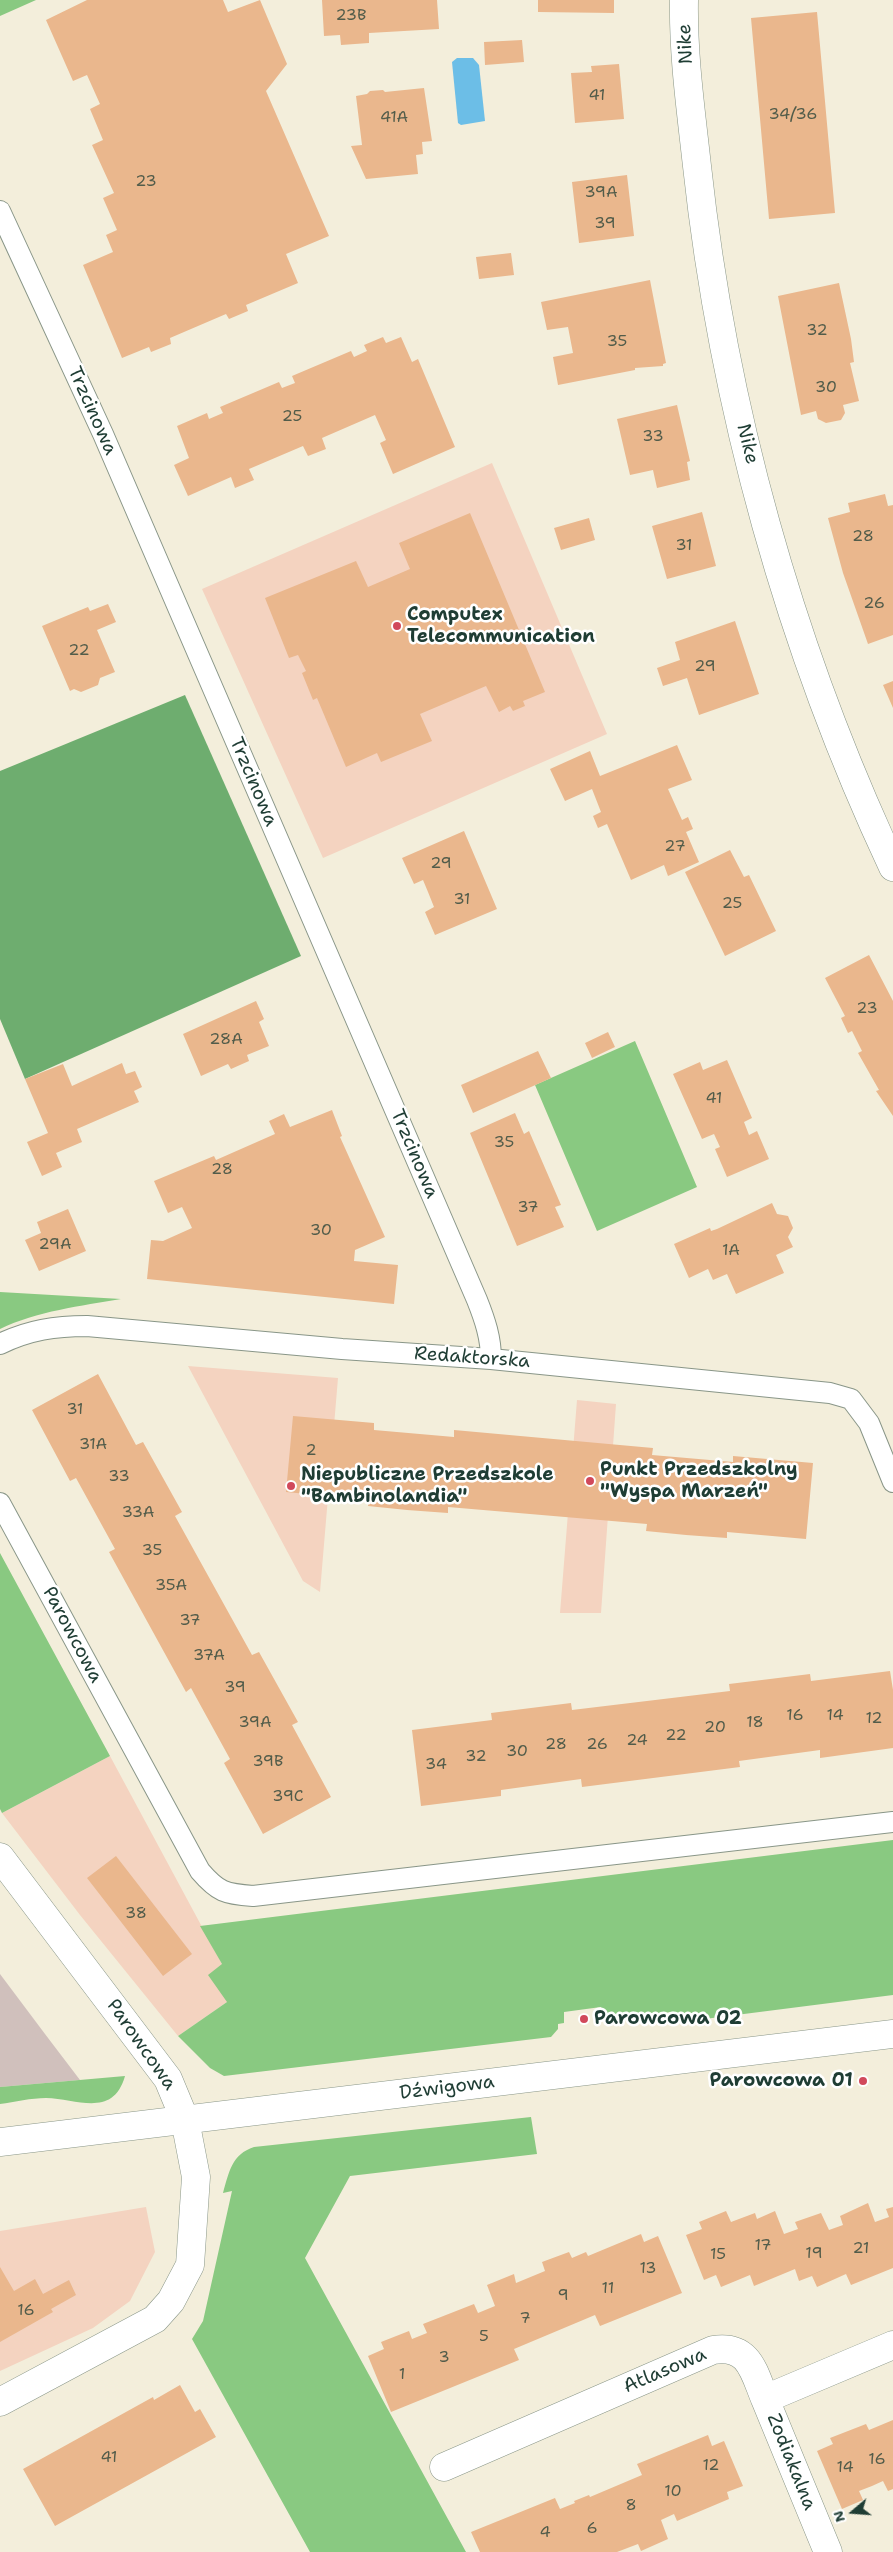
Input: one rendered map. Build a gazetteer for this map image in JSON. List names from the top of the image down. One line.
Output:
{"streets":{"street":["Nike","Parowcowa","Dźwigowa","Atlasowa","Zodiakalna"],"lane":["Trzcinowa","Redaktorska"]},"crossings":[["Trzcinowa","Redaktorska"],["Parowcowa","Dźwigowa"],["Atlasowa","Zodiakalna"]],"places":["Computex Telecommunication","Punkt Przedszkolny \"Wyspa Marzeń\"","Niepubliczne Przedszkole \"Bambinolandia\"","Parowcowa 02","Parowcowa 01"],"house_numbers":["23B","41","34/36","41A","23","39A","39","32","35","30","25","33","28","31","26","22","29","27","29","31","25","23","28A","41","35","28","37","30","29A","1A","31","31A","2","33","33A","35","35A","37","37A","39","16","14","12","39A","18","20","22","24","28","26","30","32","39B","34","39C","38","17","21","19","15","13","11","9","16","7","5","3","1","41","16","12","14","10","8","6","4"],"north":"left"}
